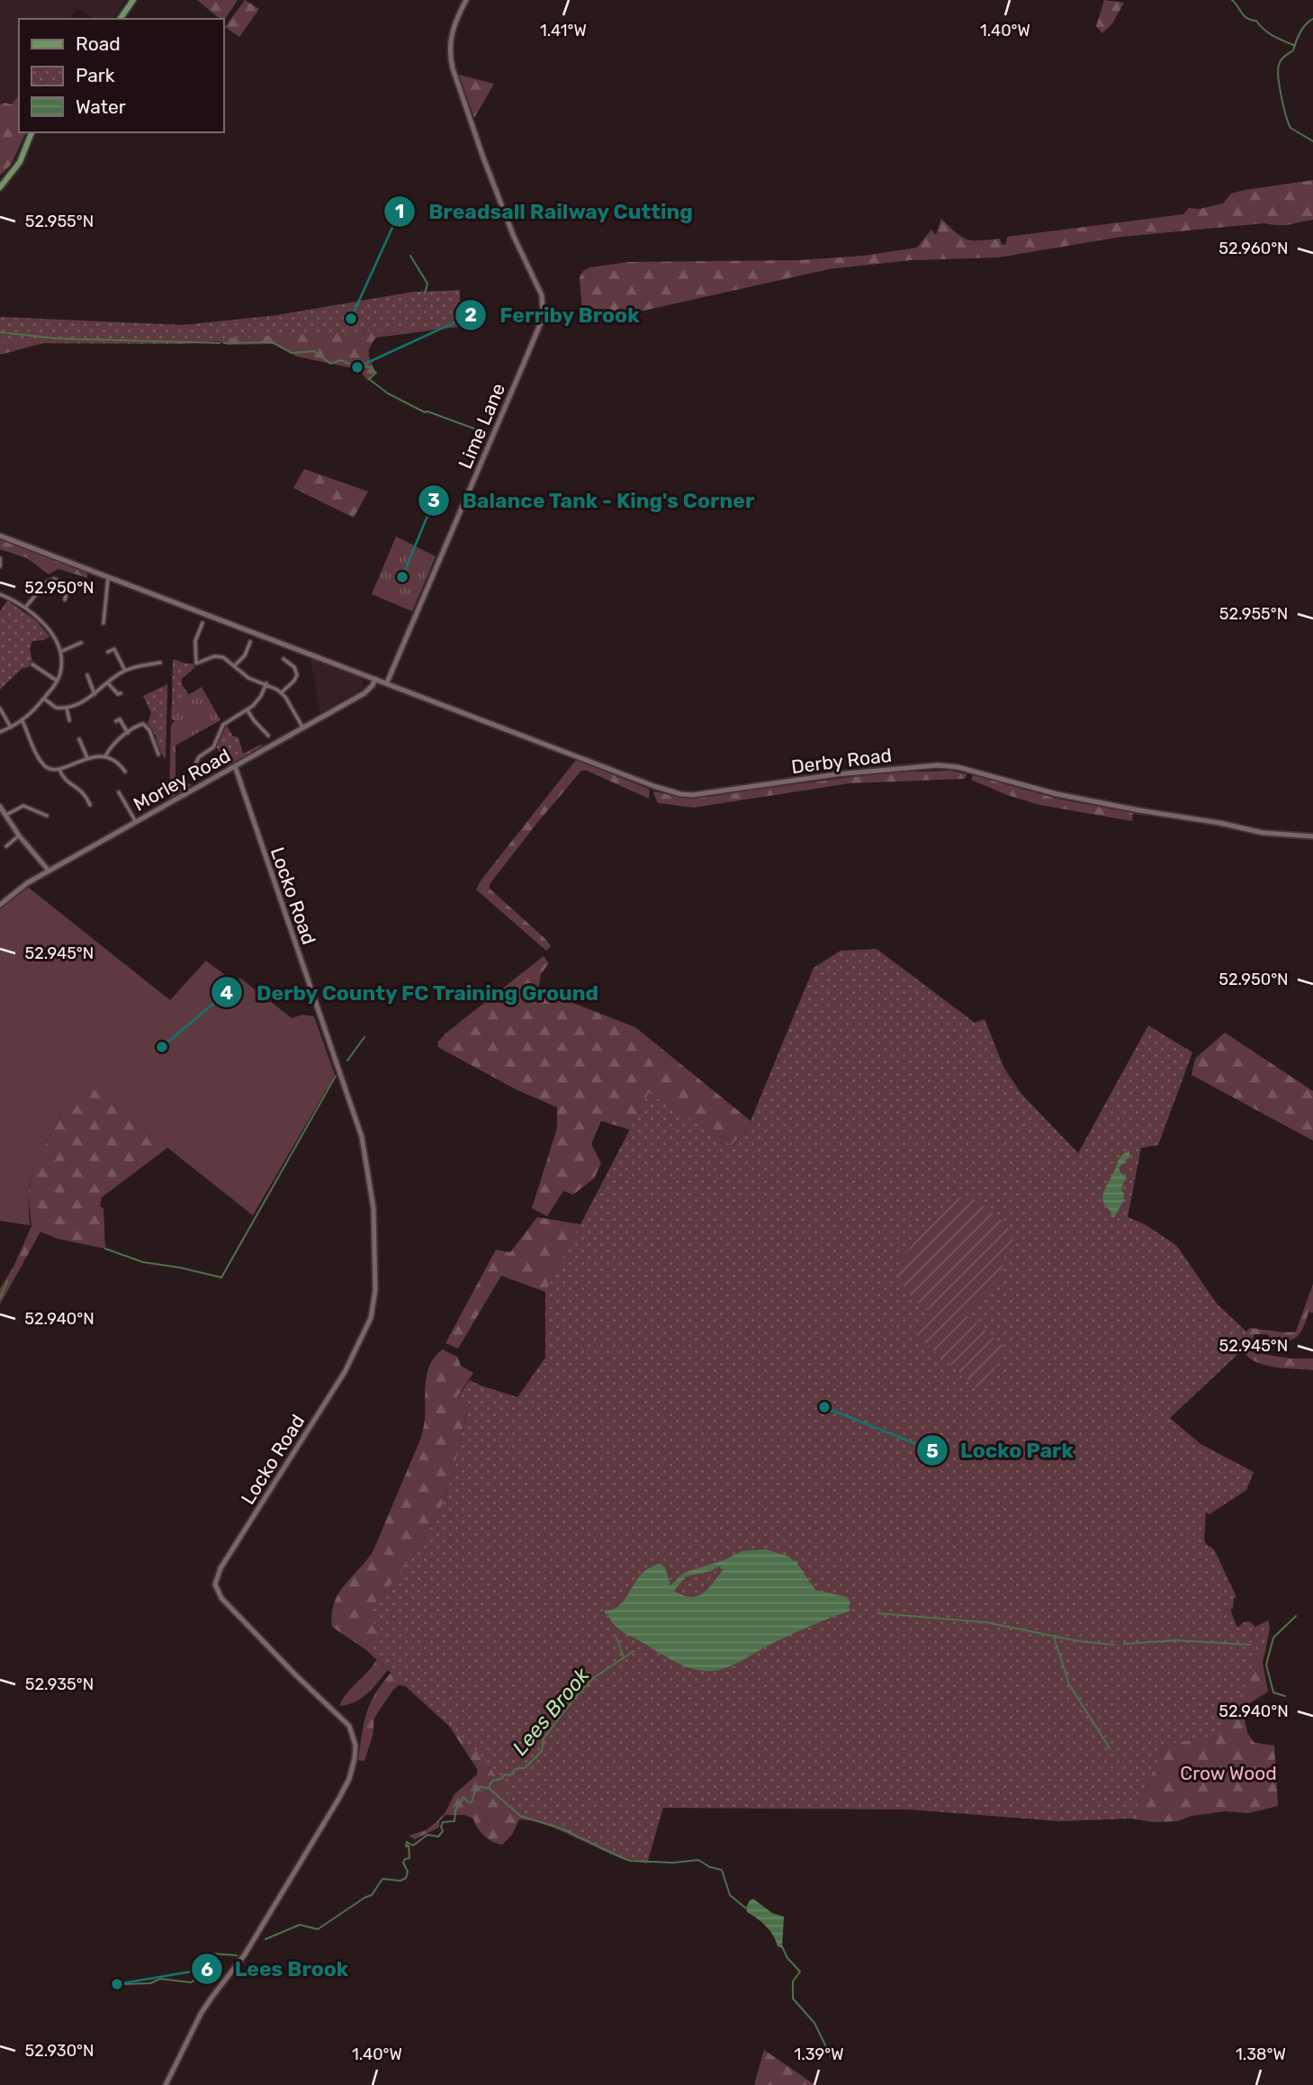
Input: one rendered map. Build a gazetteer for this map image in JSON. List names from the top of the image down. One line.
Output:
{"streets":{"street":["Lime Lane","Derby Road","Morley Road","Locko Road"]},"crossings":[["Lime Lane","Derby Road"],["Morley Road","Locko Road"]],"water":["Lees Brook"],"parks":["Crow Wood"],"places":["Breadsall Railway Cutting","Ferriby Brook","Balance Tank - King's Corner","Derby County FC Training Ground","Locko Park","Lees Brook"],"legend":["Road","Park","Water"],"coordinates":["1.41°W","1.40°W","52.955°N","52.960°N","52.950°N","52.945°N","52.940°N","52.935°N","52.930°N","1.39°W","1.38°W"]}
